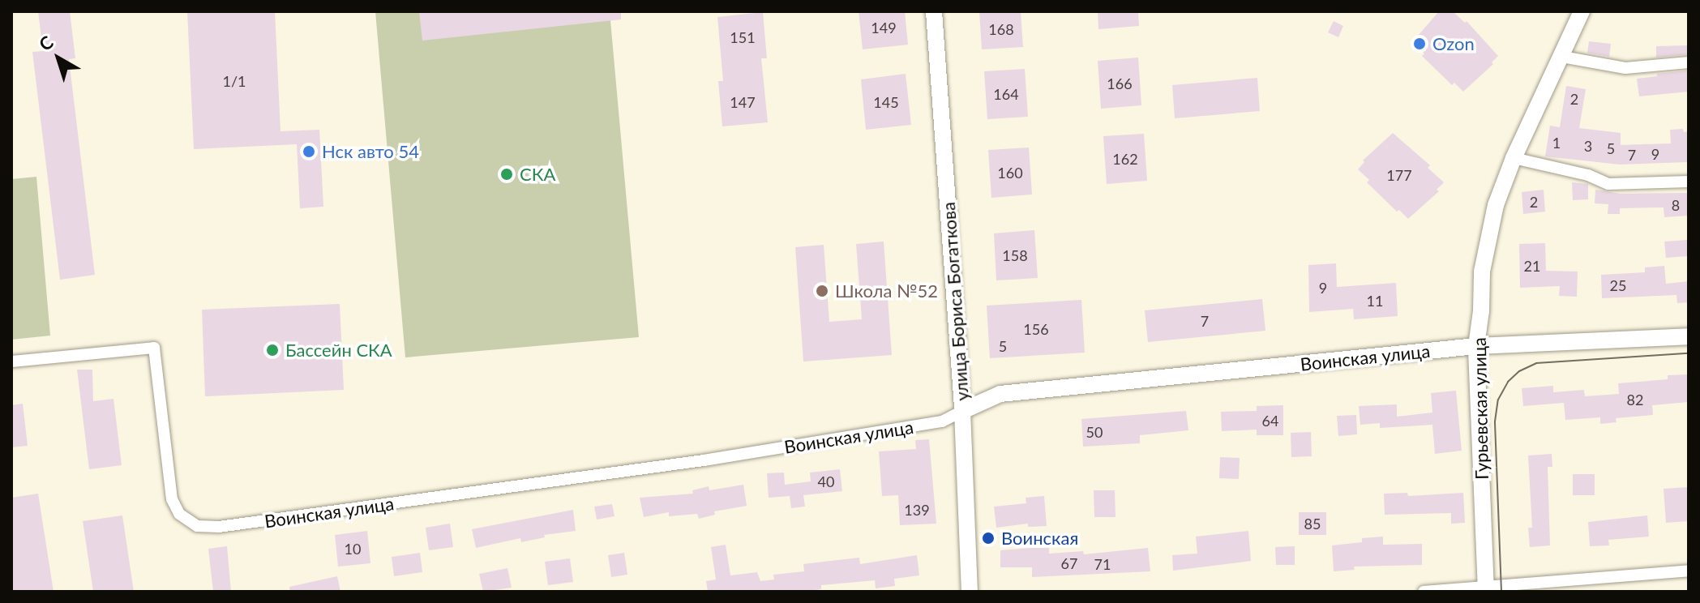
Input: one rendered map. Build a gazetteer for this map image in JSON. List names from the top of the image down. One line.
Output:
{"streets":{"street":["улица Бориса Богаткова","Воинская улица","Гурьевская улица"]},"crossings":[["улица Бориса Богаткова","Воинская улица"],["Воинская улица","Гурьевская улица"]],"places":["Ozon","Нск авто 54","СКА","Школа №52","Бассейн СКА","Воинская"],"house_numbers":["149","168","151","1/1","166","164","2","147","145","1","3","5","9","7","162","160","177","2","8","158","21","25","9","11","7","156","5","82","64","50","40","139","85","10","67","71"],"north":"top left"}
